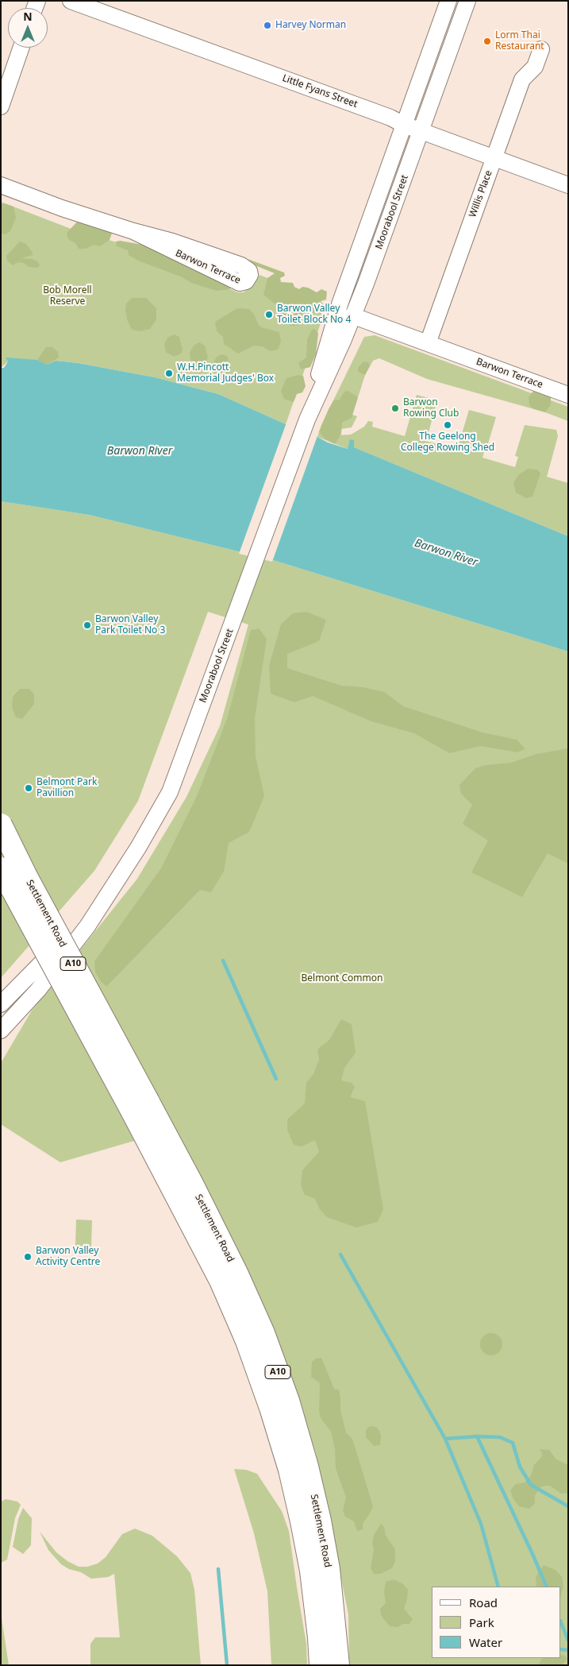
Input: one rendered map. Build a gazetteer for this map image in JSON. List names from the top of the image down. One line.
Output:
{"streets":{"highway":["Settlement Road","A10"],"street":["Little Fyans Street","Willis Place","Moorabool Street","Barwon Terrace"]},"crossings":[["Little Fyans Street","Willis Place"],["Little Fyans Street","Moorabool Street"],["Willis Place","Barwon Terrace"],["Moorabool Street","Barwon Terrace"]],"water":["Barwon River"],"parks":["Bob Morell Reserve","Belmont Common"],"places":["Harvey Norman","Lorm Thai Restaurant","Barwon Valley Toilet Block No 4","W.H.Pincott Memorial Judges' Box","Barwon Rowing Club","The Geelong College Rowing Shed","Barwon Valley Park Toilet No 3","Belmont Park Pavillion","Barwon Valley Activity Centre"],"legend":["Road","Park","Water"],"north":"top"}
